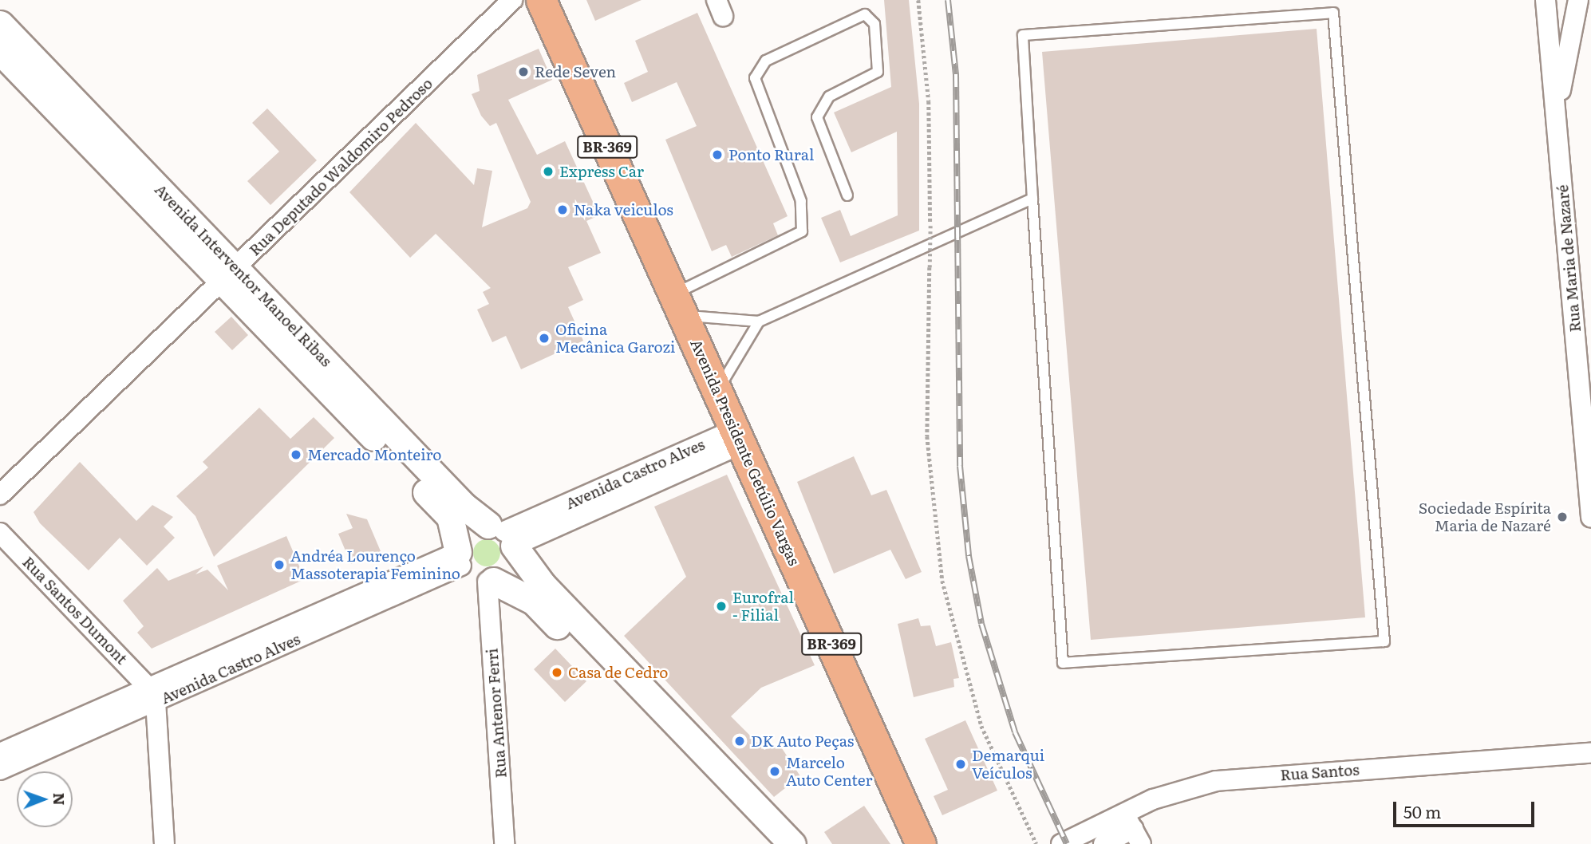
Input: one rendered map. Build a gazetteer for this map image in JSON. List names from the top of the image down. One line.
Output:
{"streets":{"main road":["BR-369","Avenida Presidente Getúlio Vargas"],"street":["Rua Deputado Waldomiro Pedroso","Rua Maria de Nazaré","Avenida Interventor Manoel Ribas","Avenida Castro Alves","Rua Santos Dumont","Rua Antenor Ferri","Rua Santos"]},"crossings":[["Rua Deputado Waldomiro Pedroso","Avenida Interventor Manoel Ribas"],["Avenida Interventor Manoel Ribas","Avenida Castro Alves"],["Avenida Interventor Manoel Ribas","Rua Antenor Ferri"],["Avenida Presidente Getúlio Vargas","Avenida Castro Alves"],["Avenida Castro Alves","Rua Santos Dumont"],["Avenida Castro Alves","Rua Antenor Ferri"]],"places":["Rede Seven","Ponto Rural","Express Car","Naka veiculos","Oficina Mecânica Garozi","Mercado Monteiro","Sociedade Espírita Maria de Nazaré","Andréa Lourenço Massoterapia Feminino","Eurofral - Filial","Casa de Cedro","DK Auto Peças","Demarqui Veículos","Marcelo Auto Center"],"scale_bar":"50 m","north":"right"}
